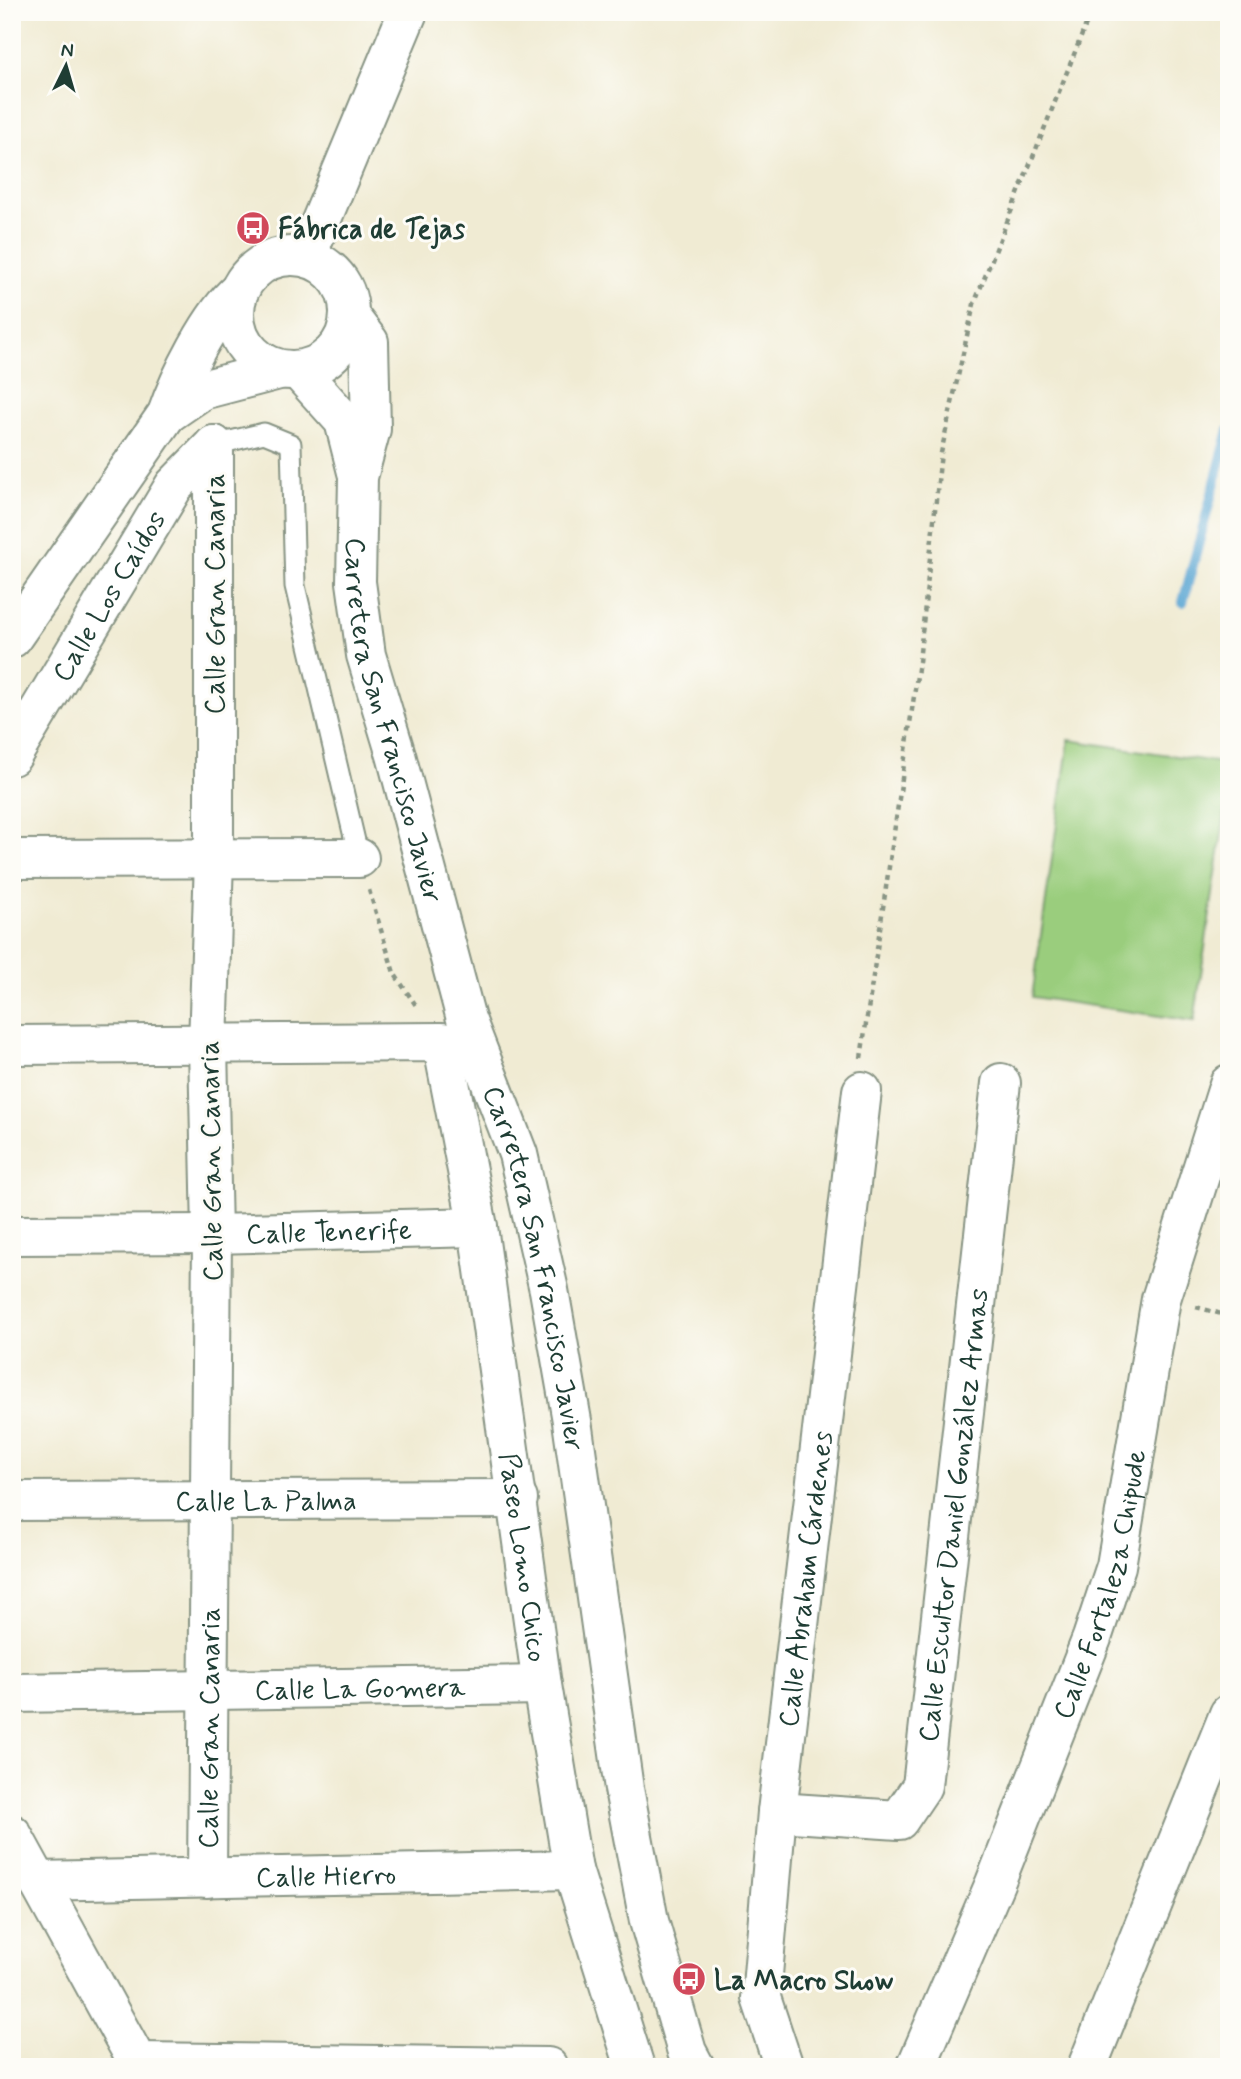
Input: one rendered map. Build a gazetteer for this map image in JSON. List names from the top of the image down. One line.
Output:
{"streets":{"street":["Calle Gran Canaria","Calle Los Caídos","Carretera San Francisco Javier","Calle Tenerife","Calle La Palma","Calle Escultor Daniel González Armas","Paseo Lomo Chico","Calle Abraham Cárdenes","Calle Fortaleza Chipude","Calle La Gomera","Calle Hierro"]},"crossings":[["Calle Gran Canaria","Calle Los Caídos"],["Calle Gran Canaria","Calle Tenerife"],["Calle Gran Canaria","Calle La Palma"],["Calle Gran Canaria","Calle La Gomera"],["Calle Gran Canaria","Calle Hierro"],["Calle Tenerife","Paseo Lomo Chico"],["Calle La Palma","Paseo Lomo Chico"],["Calle Escultor Daniel González Armas","Calle Abraham Cárdenes"],["Paseo Lomo Chico","Calle La Gomera"],["Paseo Lomo Chico","Calle Hierro"]],"places":{"bus stop":["Fábrica de Tejas","La Macro Show"]},"north":"top"}
